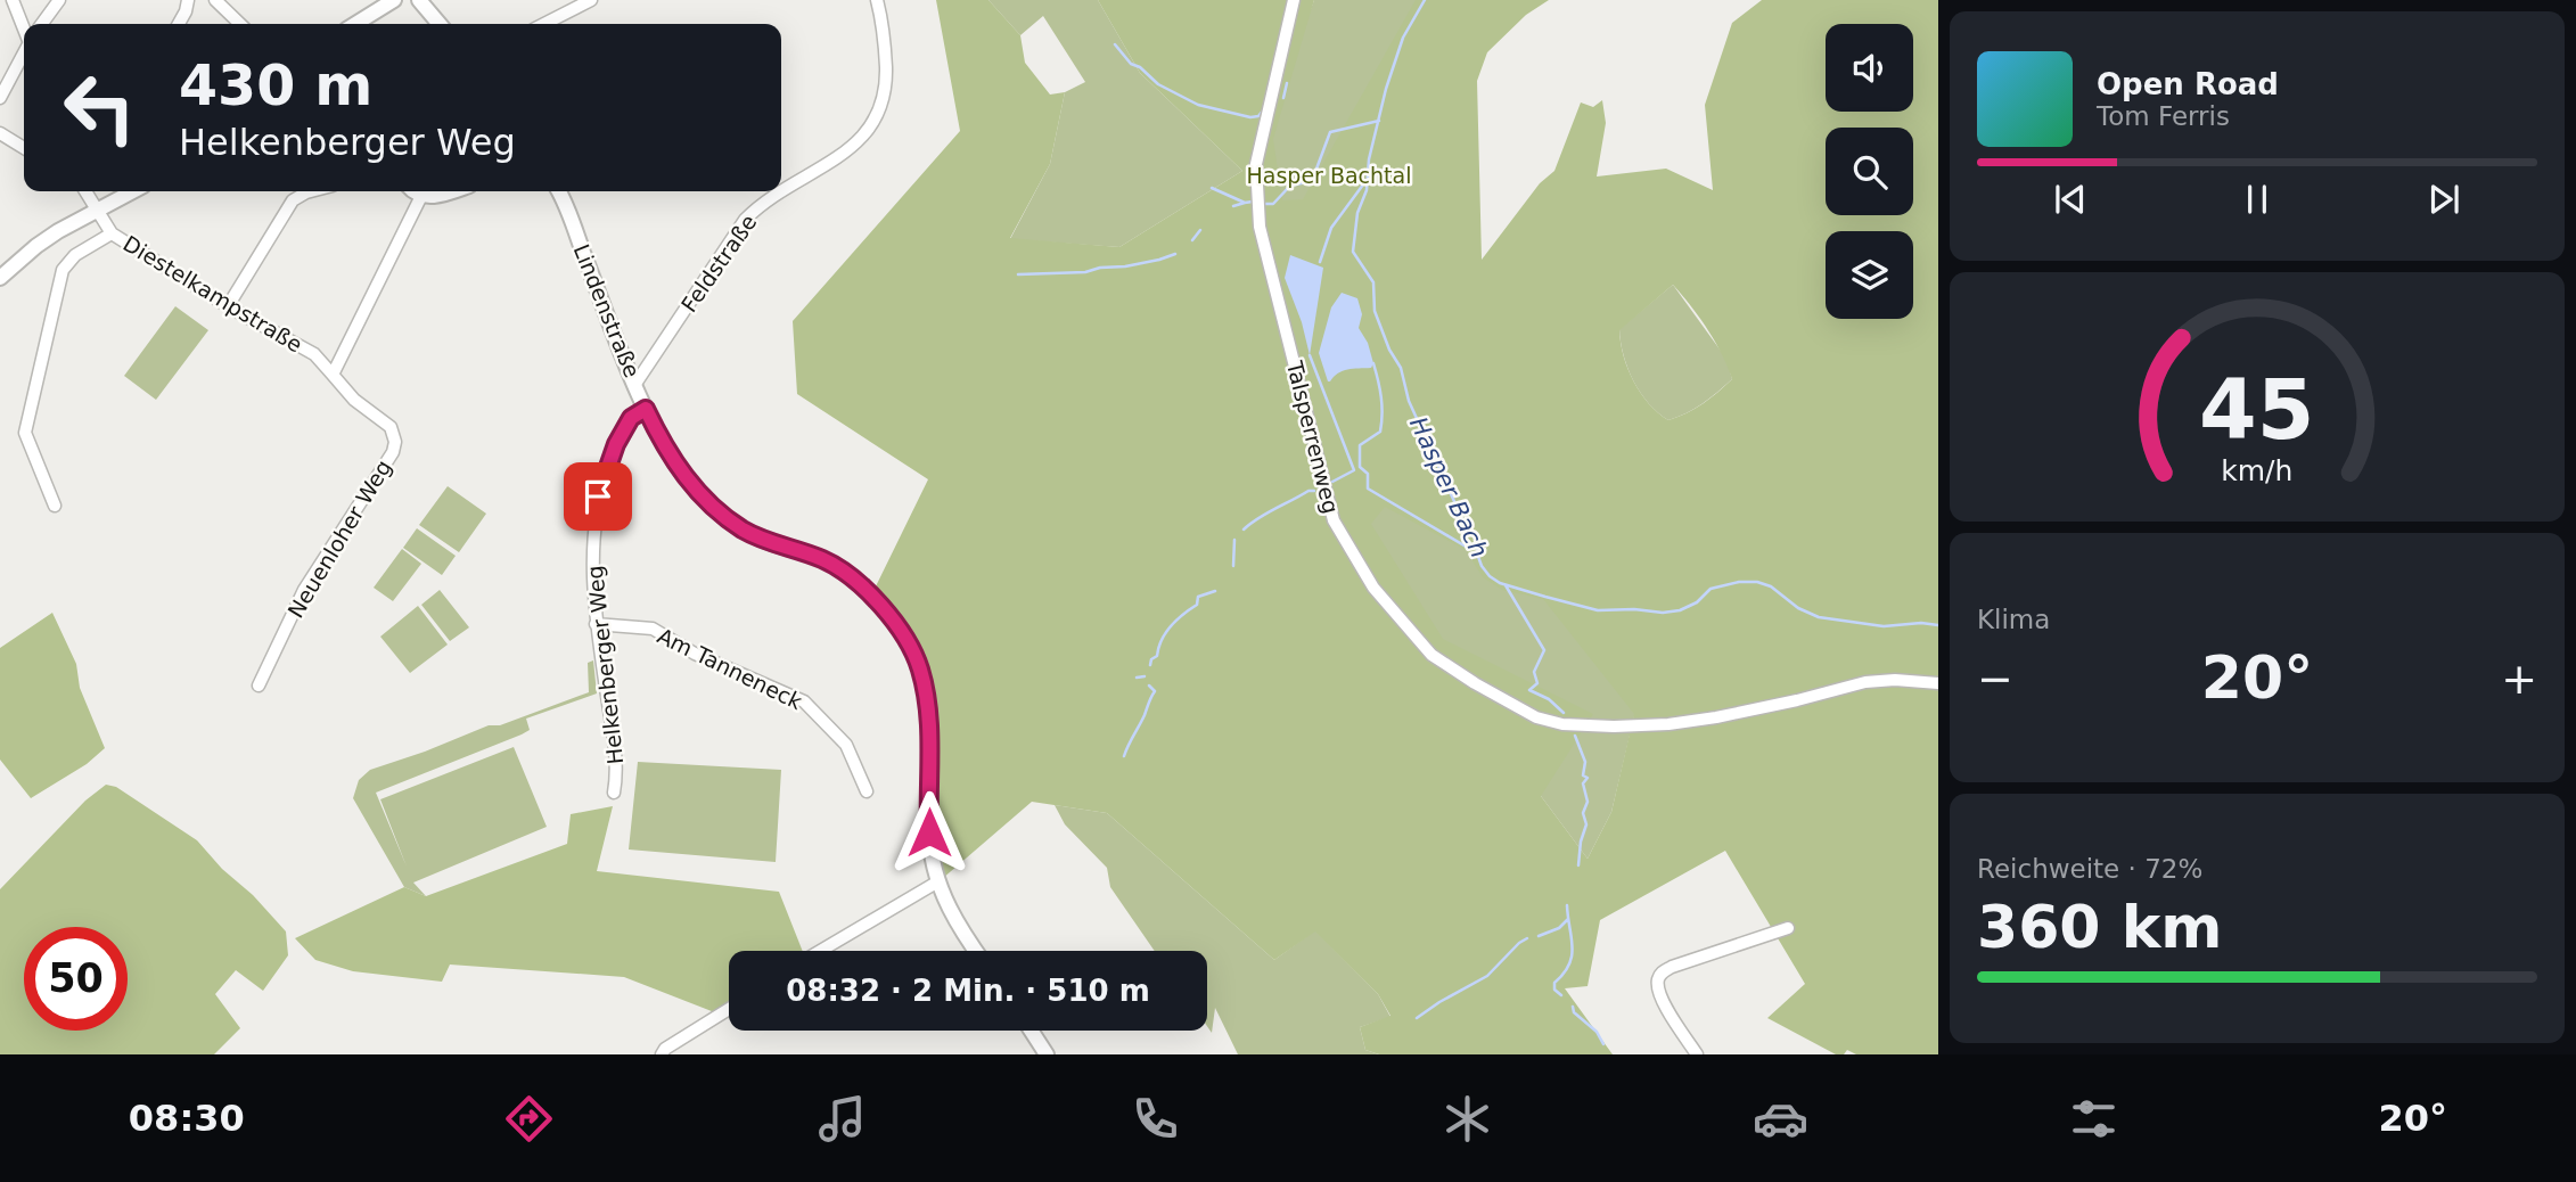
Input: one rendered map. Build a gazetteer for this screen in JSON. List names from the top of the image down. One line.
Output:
{"streets":{"main road":["Lindenstraße"],"street":["Feldstraße","Diestelkampstraße","Talsperrenweg","Neuenloher Weg","Helkenberger Weg","Am Tanneneck"]},"crossings":[["Feldstraße","Lindenstraße"],["Diestelkampstraße","Neuenloher Weg"],["Lindenstraße","Helkenberger Weg"],["Helkenberger Weg","Am Tanneneck"]],"water":["Hasper Bach"],"parks":["Hasper Bachtal"],"page":{"turn":["430 m","Helkenberger Weg"],"song":["Open Road","Tom Ferris"],"tile":["Klima",["Reichweite · 72%","360 km"]],"heat":["−","20°","+"],"limit":"50","trip":"08:32 · 2 Min. · 510 m","tabs":["08:30","20°"],"gauge":["45","km/h"]}}
